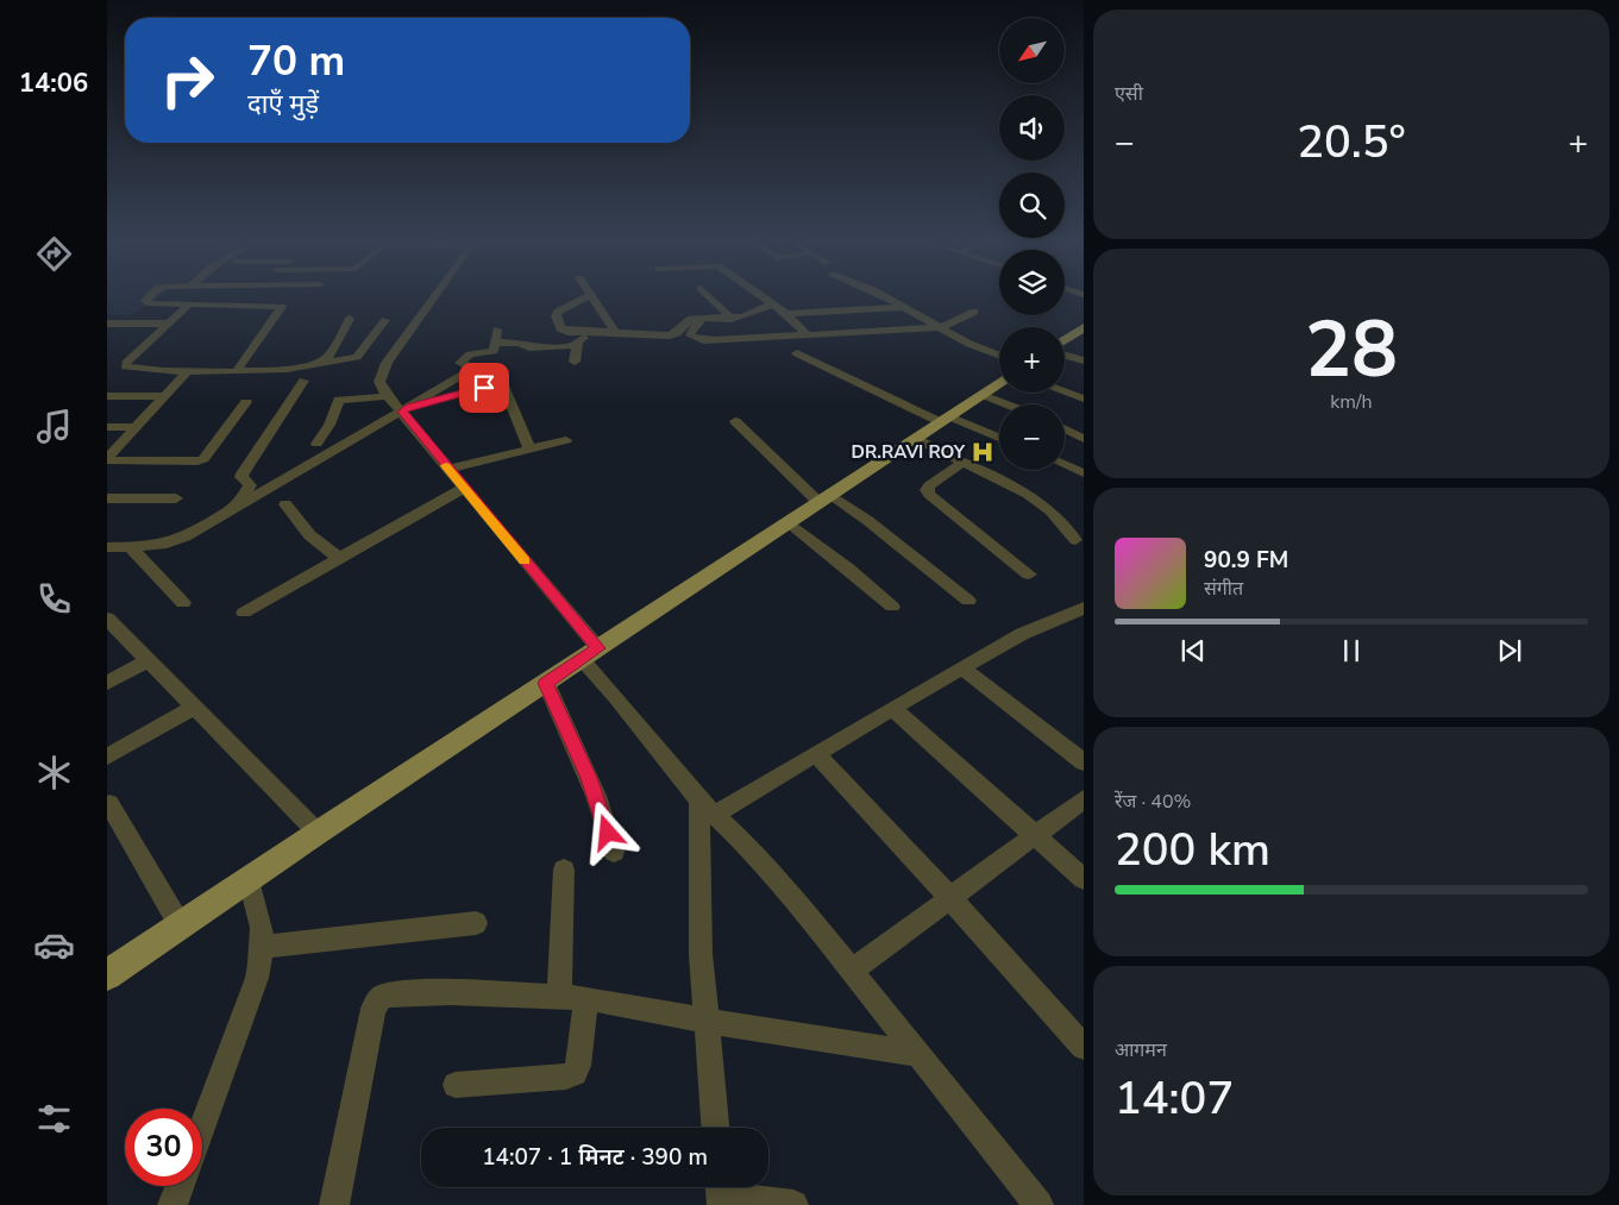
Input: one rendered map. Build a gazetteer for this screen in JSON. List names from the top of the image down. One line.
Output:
{"places":{"hospital":["DR.RAVI ROY"]},"north":"bottom left","page":{"tabs":"14:06","tile":["एसी",["28","km/h"],["रेंज · 40%","200 km"],["आगमन","14:07"]],"map_buttons":["+","−"],"turn":["70 m","दाएँ मुड़ें"],"heat":["−","20.5°","+"],"song":["90.9 FM","संगीत"],"limit":"30","trip":"14:07 · 1 मिनट · 390 m"}}
